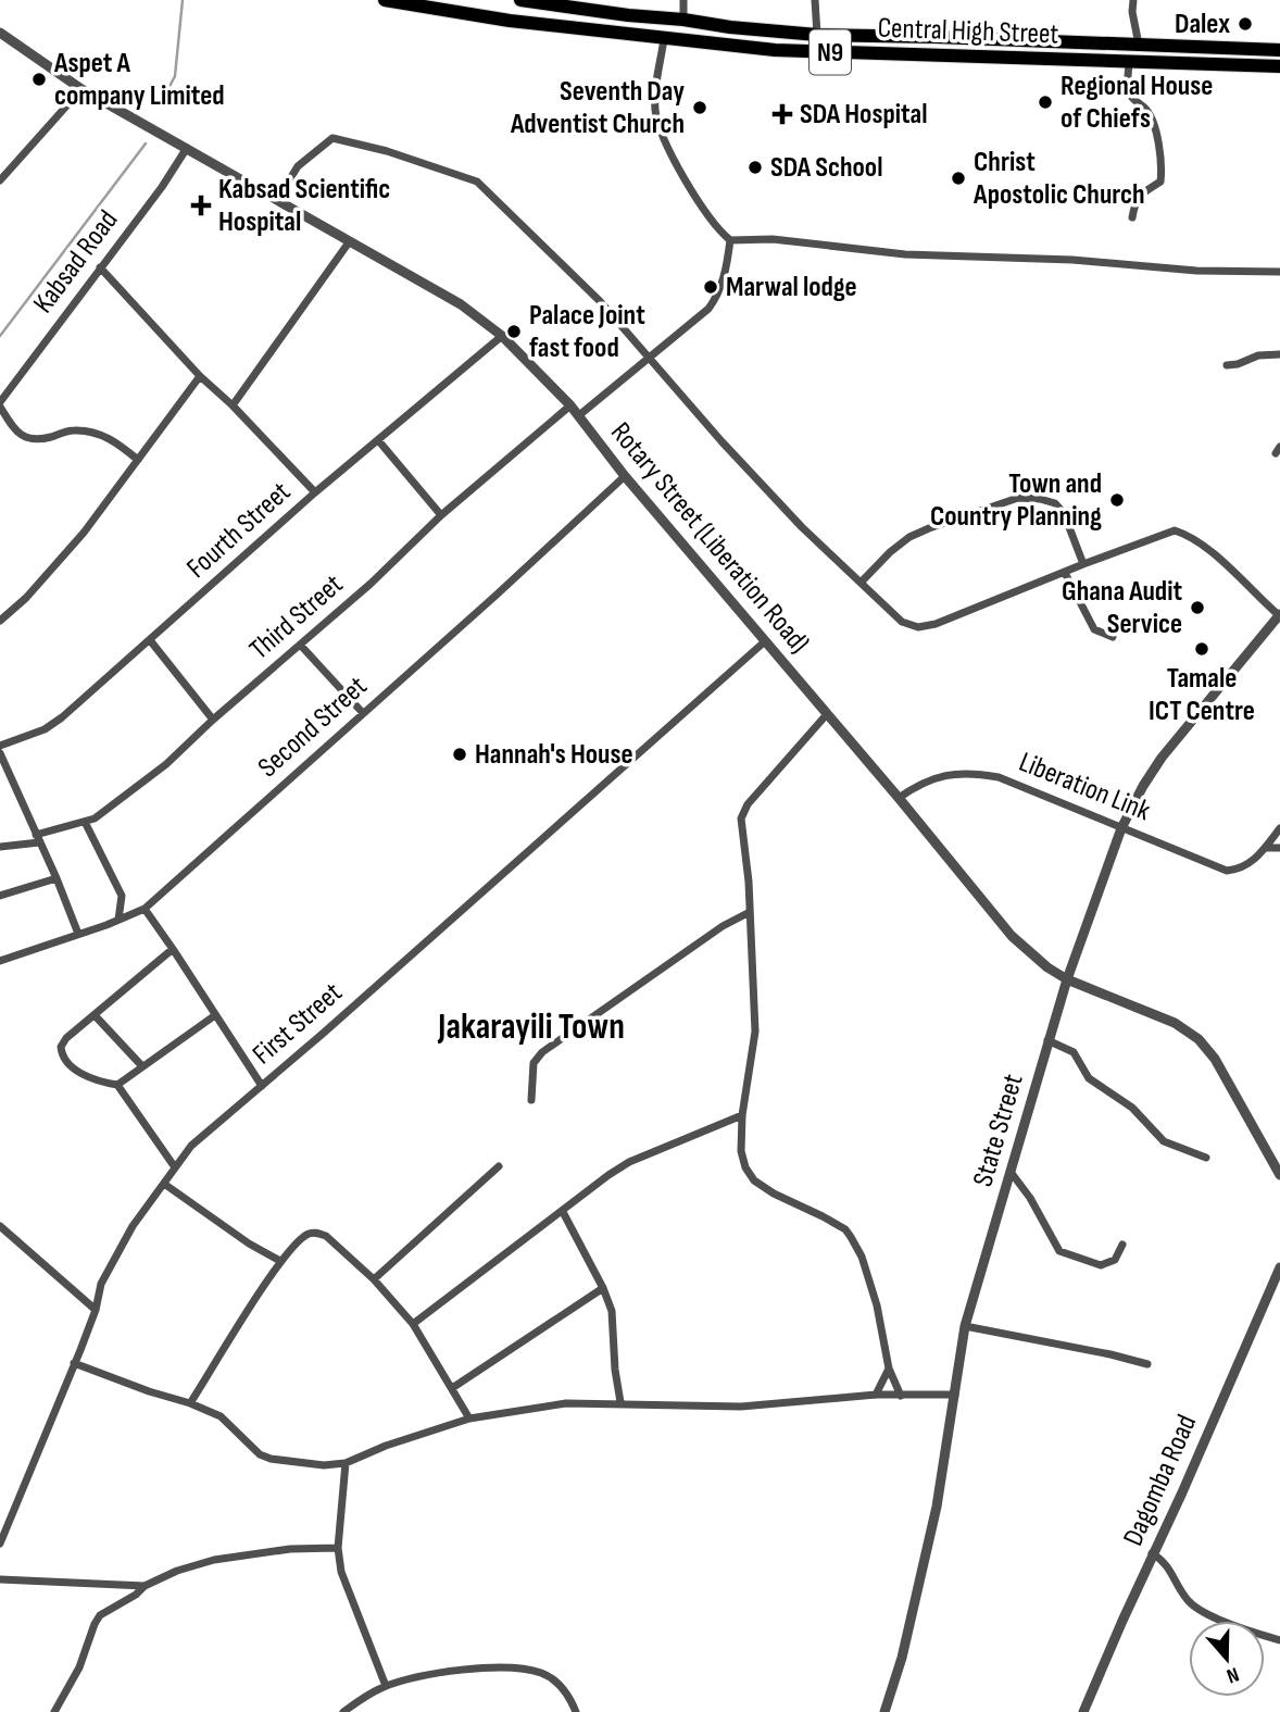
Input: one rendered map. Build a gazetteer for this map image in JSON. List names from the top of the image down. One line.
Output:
{"streets":{"highway":["Central High Street","N9"],"street":["Kabsad Road","Fourth Street","Rotary Street (Liberation Road)","Third Street","Second Street","Liberation Link","First Street","State Street","Dagomba Road"]},"crossings":[["Kabsad Road","Rotary Street (Liberation Road)"],["Fourth Street","Rotary Street (Liberation Road)"],["Rotary Street (Liberation Road)","Third Street"],["Rotary Street (Liberation Road)","Second Street"],["Rotary Street (Liberation Road)","Liberation Link"],["Rotary Street (Liberation Road)","First Street"],["Rotary Street (Liberation Road)","State Street"],["Liberation Link","State Street"]],"districts":["Jakarayili Town"],"places":{"other":["Dalex","Aspet A company Limited","Regional House of Chiefs","Seventh Day Adventist Church","SDA School","Christ Apostolic Church","Marwal lodge","Palace Joint fast food","Town and Country Planning","Ghana Audit Service","Tamale ICT Centre","Hannah's House"],"health":["SDA Hospital","Kabsad Scientific Hospital"]},"north":"bottom"}
